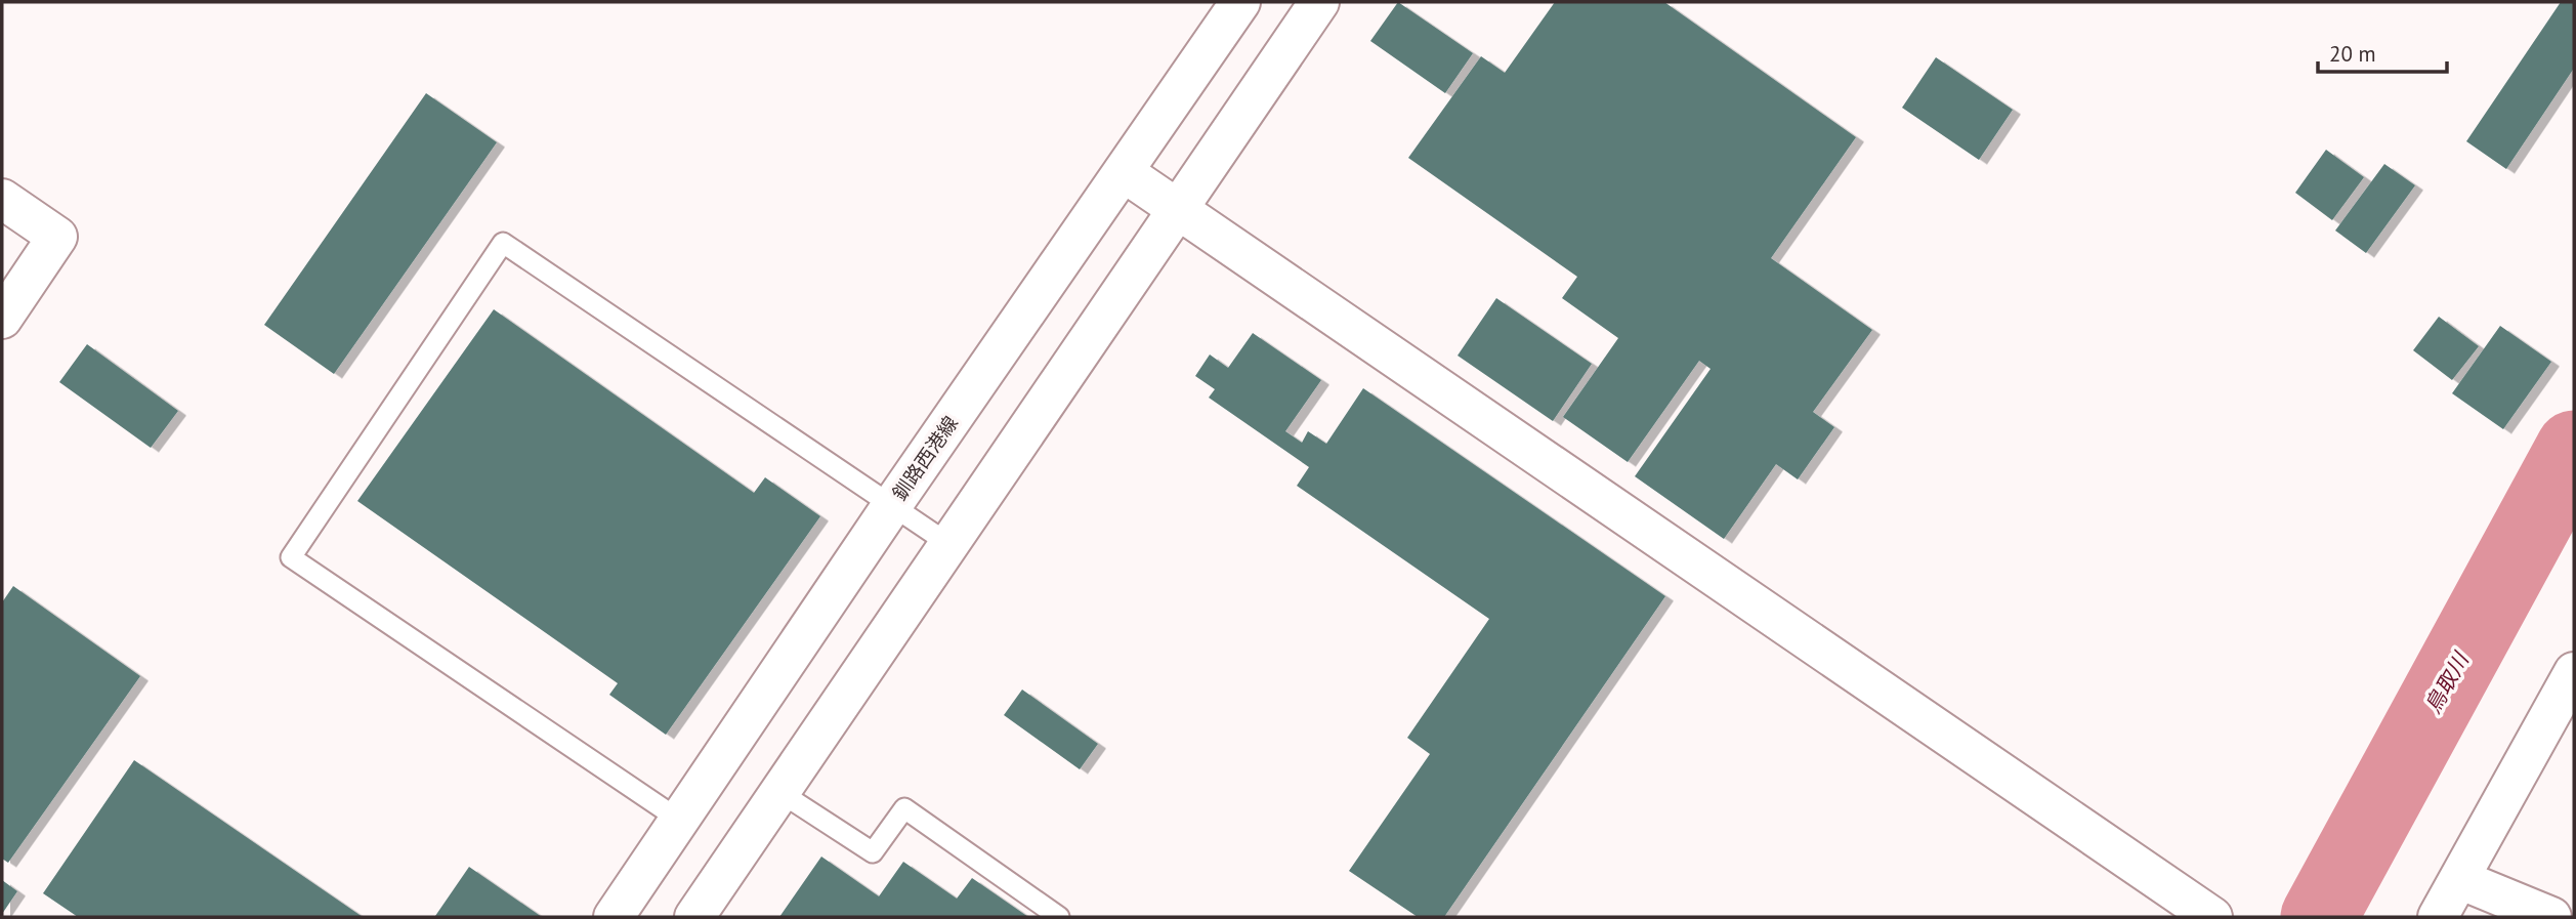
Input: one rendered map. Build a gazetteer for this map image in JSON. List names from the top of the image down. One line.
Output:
{"streets":{"main road":["釧路西港線"]},"water":["鳥取川"],"scale_bar":"20 m"}
